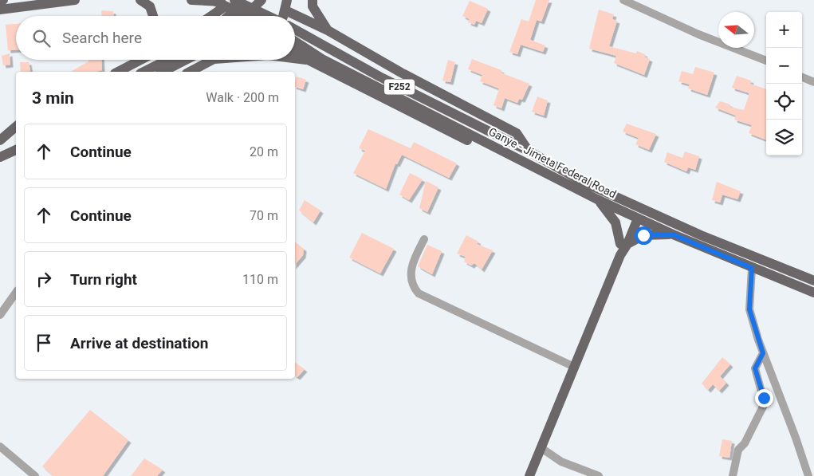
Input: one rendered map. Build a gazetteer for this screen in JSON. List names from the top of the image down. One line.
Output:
{"streets":{"main road":["F252","Ganye - Jimeta Federal Road"]},"north":"left","page":{"map_buttons":["+","−"],"search":"Search here","heading":["3 min","Walk · 200 m"],"list":[["Continue","20 m"],["Continue","70 m"],["Turn right","110 m"],"Arrive at destination"]}}
